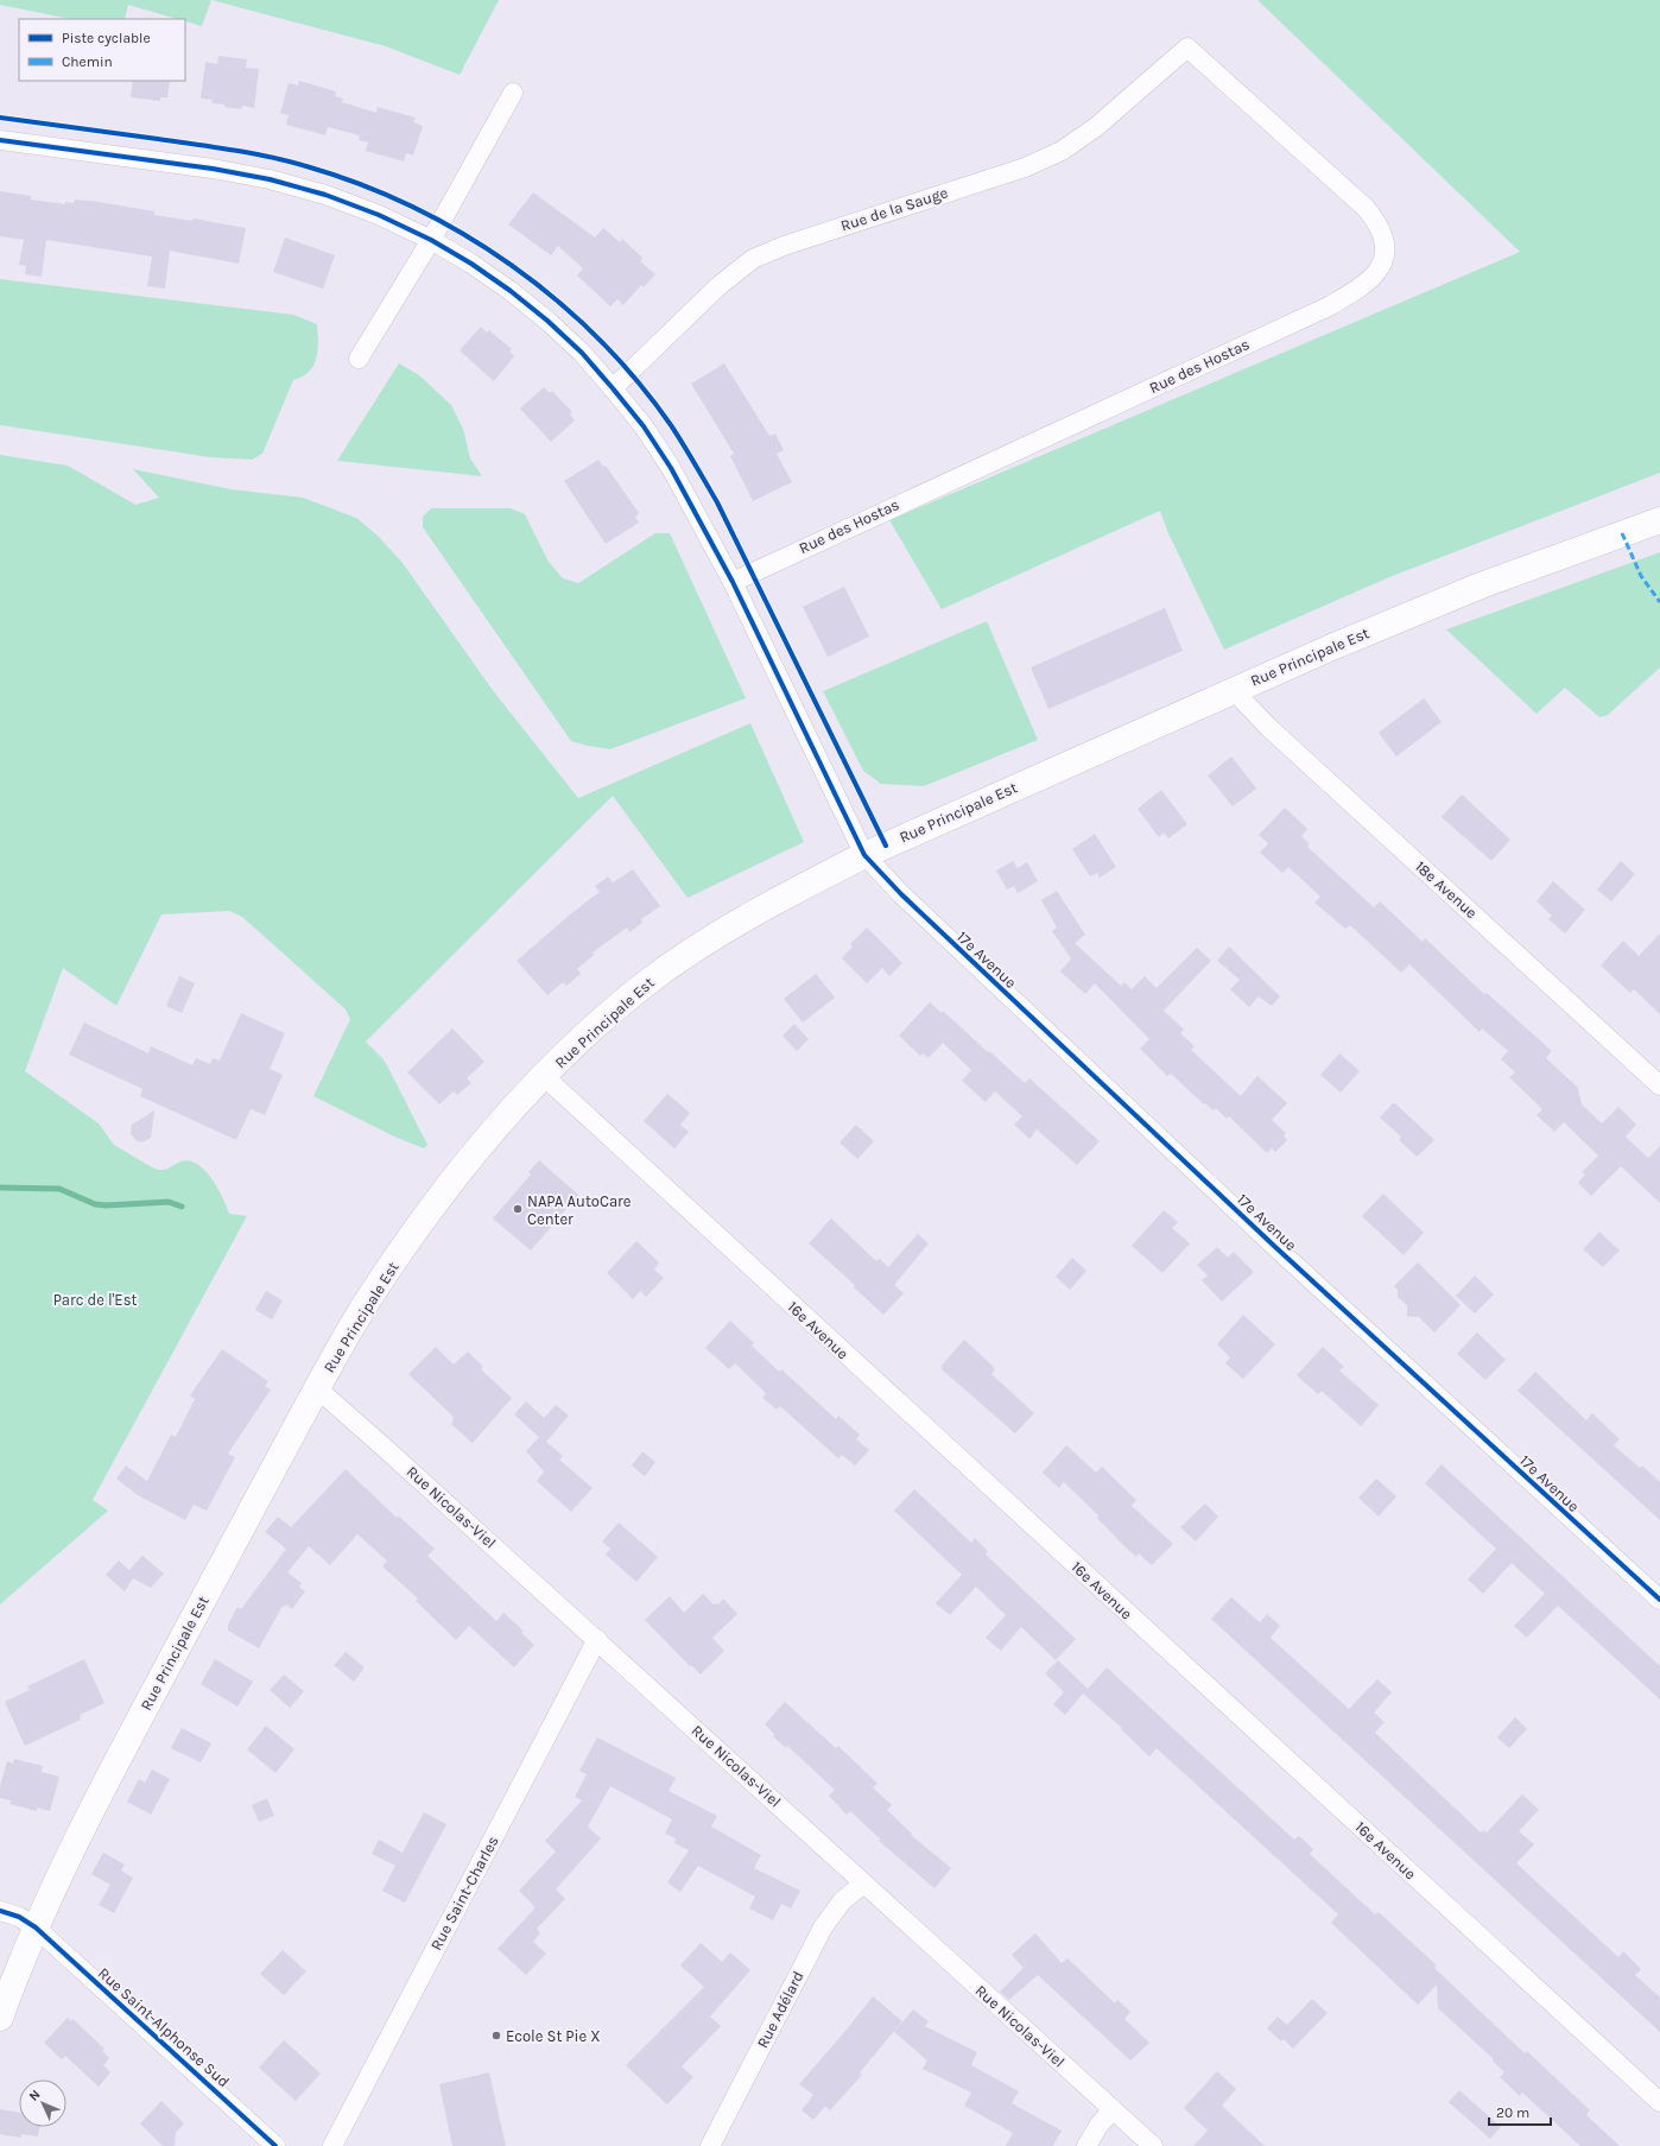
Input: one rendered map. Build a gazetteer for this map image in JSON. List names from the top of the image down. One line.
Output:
{"streets":{"main road":["Rue Principale Est"],"street":["Rue de la Sauge","Rue des Hostas","18e Avenue","17e Avenue","16e Avenue","Rue Nicolas-Viel","Rue Saint-Charles","Rue Adélard","Rue Saint-Alphonse Sud"]},"crossings":[["Rue de la Sauge","Rue des Hostas"],["Rue de la Sauge","17e Avenue"],["Rue des Hostas","17e Avenue"],["Rue Principale Est","18e Avenue"],["Rue Principale Est","17e Avenue"],["Rue Principale Est","16e Avenue"],["Rue Principale Est","Rue Nicolas-Viel"],["Rue Principale Est","Rue Saint-Alphonse Sud"],["Rue Nicolas-Viel","Rue Saint-Charles"],["Rue Nicolas-Viel","Rue Adélard"]],"parks":["Parc de l'Est"],"places":["NAPA AutoCare Center","Ecole St Pie X"],"legend":["Piste cyclable","Chemin"],"scale_bar":"20 m","north":"top left"}
